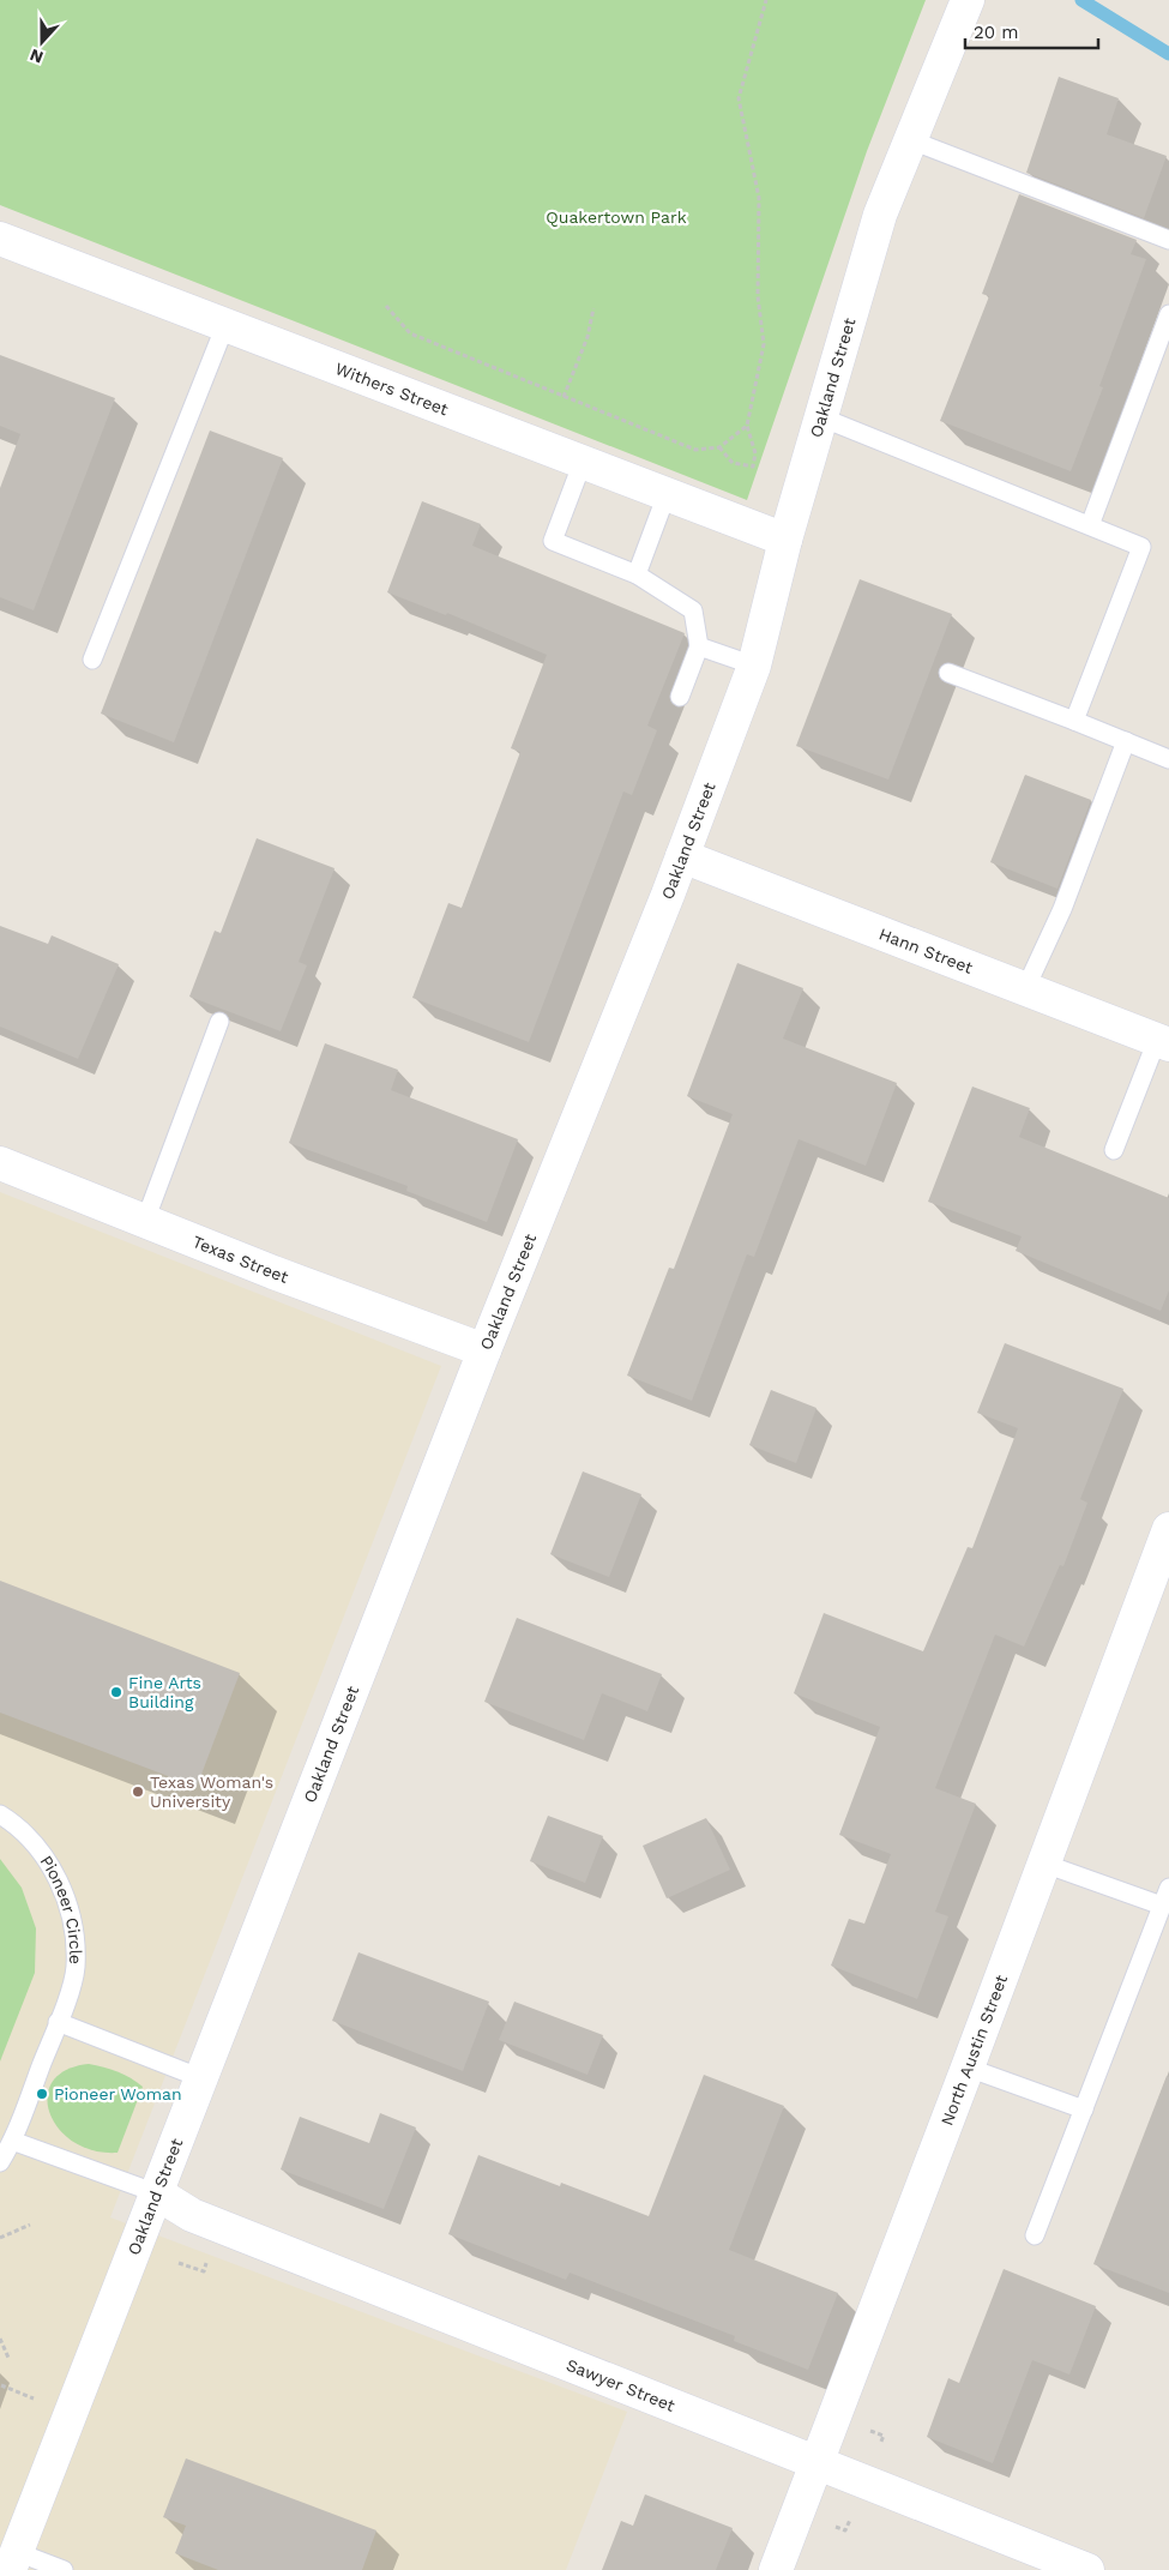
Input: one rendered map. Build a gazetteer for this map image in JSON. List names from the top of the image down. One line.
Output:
{"streets":{"street":["Oakland Street","Withers Street","Hann Street","Texas Street","North Austin Street","Sawyer Street"],"lane":["Pioneer Circle"]},"crossings":[["Oakland Street","Withers Street"],["Oakland Street","Hann Street"],["Oakland Street","Texas Street"],["Oakland Street","Sawyer Street"],["North Austin Street","Sawyer Street"]],"parks":["Quakertown Park"],"places":["Fine Arts Building","Texas Woman's University","Pioneer Woman"],"scale_bar":"20 m","north":"bottom"}
